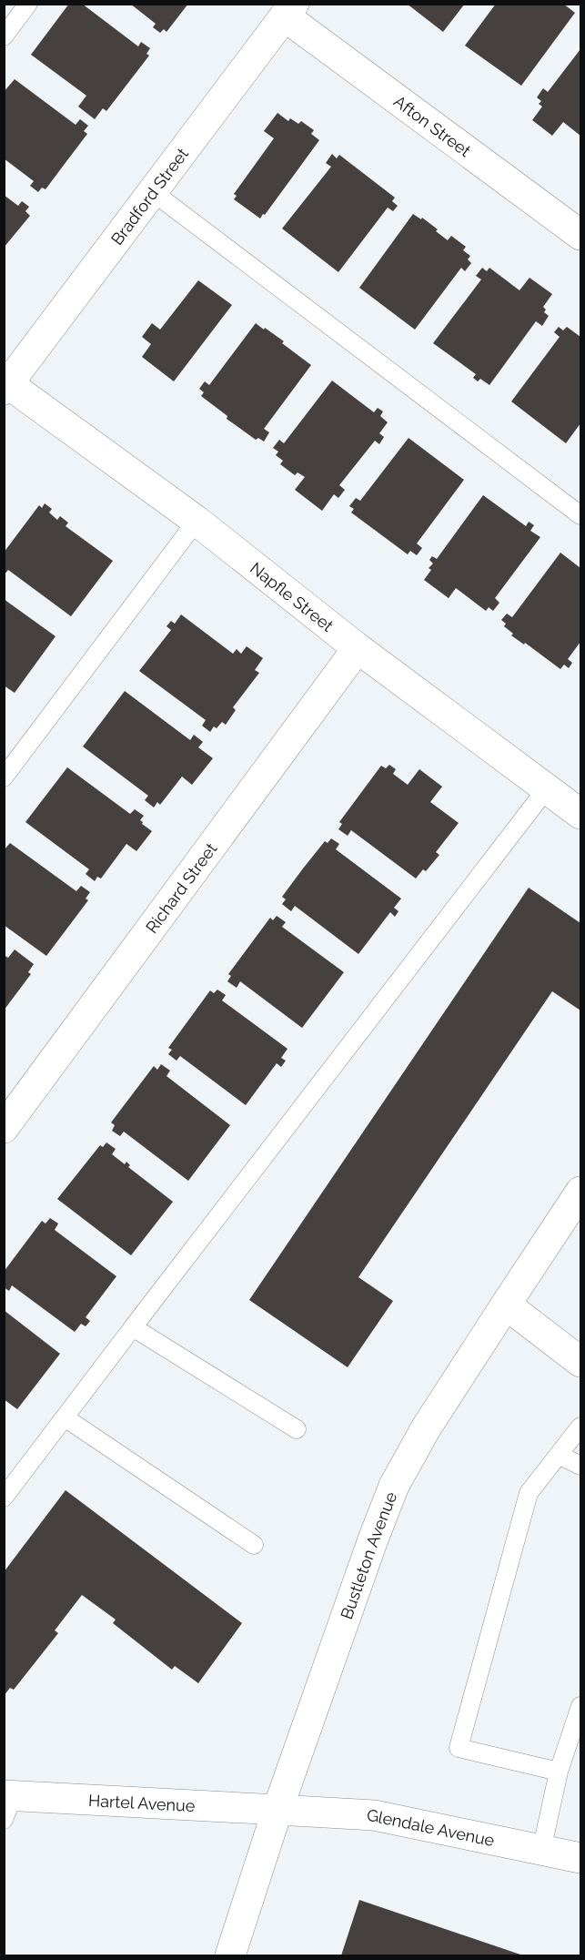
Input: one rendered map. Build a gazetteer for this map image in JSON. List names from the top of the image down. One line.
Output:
{"streets":{"street":["Afton Street","Bradford Street","Napfle Street","Richard Street","Bustleton Avenue","Hartel Avenue","Glendale Avenue"]},"crossings":[["Afton Street","Bradford Street"],["Bradford Street","Napfle Street"],["Napfle Street","Richard Street"],["Bustleton Avenue","Hartel Avenue"],["Bustleton Avenue","Glendale Avenue"],["Hartel Avenue","Glendale Avenue"]]}
